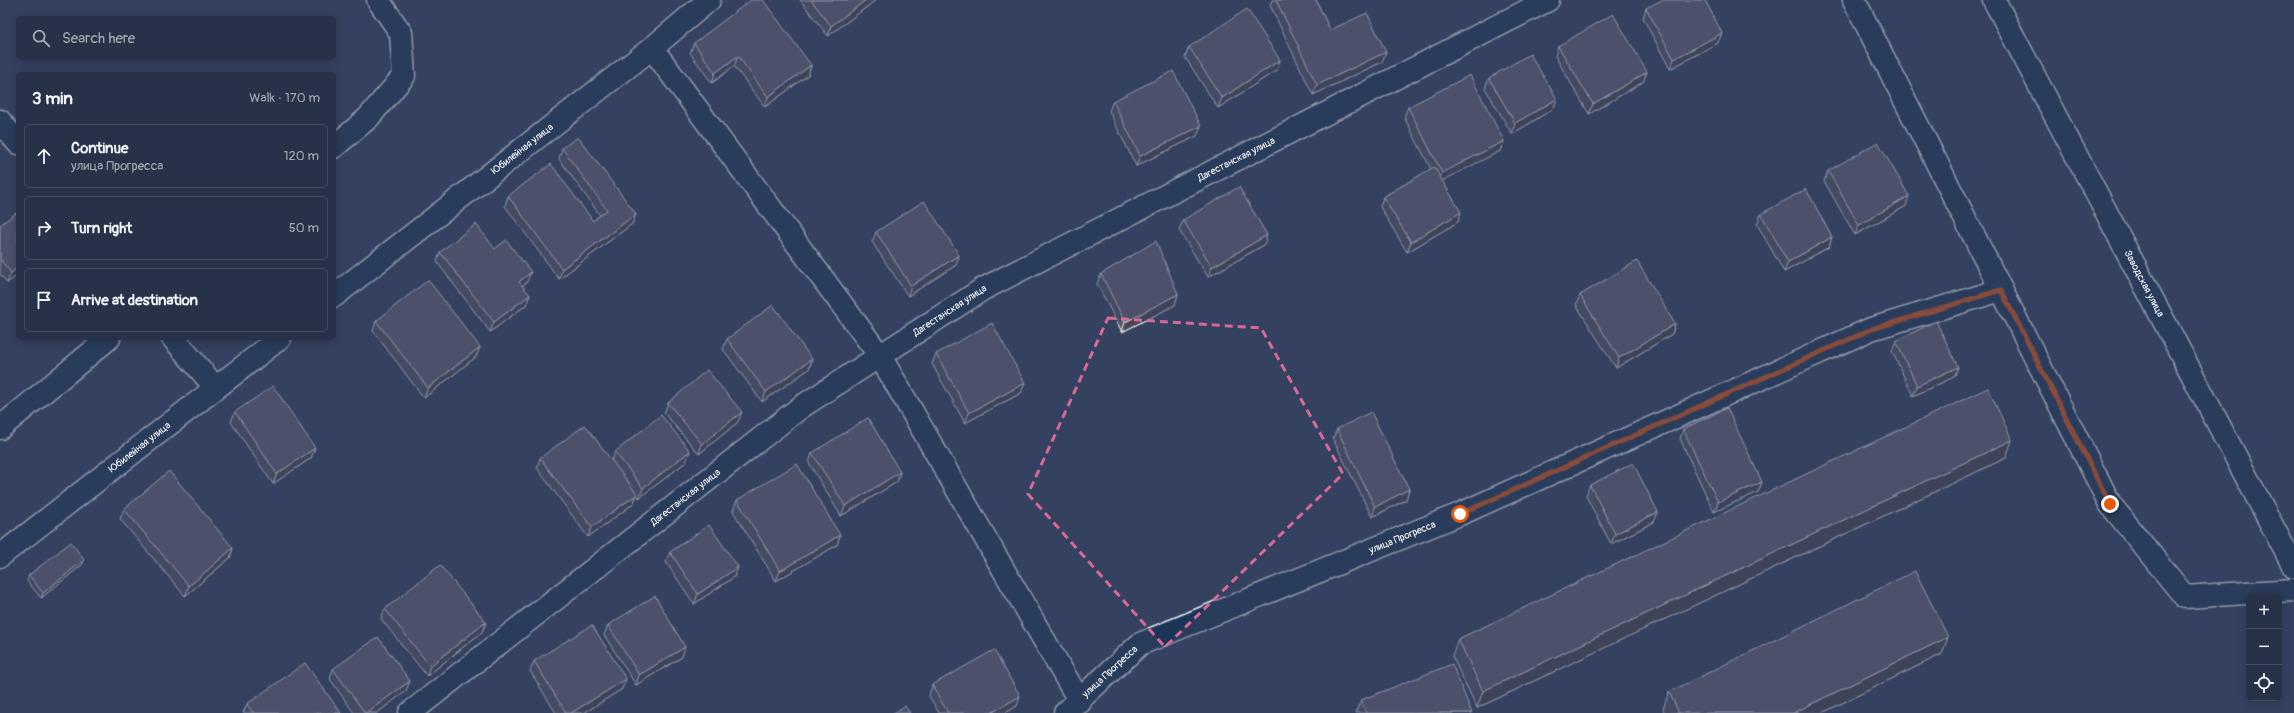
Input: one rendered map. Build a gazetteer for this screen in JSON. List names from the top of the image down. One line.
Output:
{"streets":{"street":["Юбилейная улица","Дагестанская улица","Заводская улица","улица Прогресса"]},"page":{"search":"Search here","heading":["3 min","Walk · 170 m"],"list":[["Continue","улица Прогресса","120 m"],["Turn right","50 m"],"Arrive at destination"],"map_buttons":["+","−"]}}
